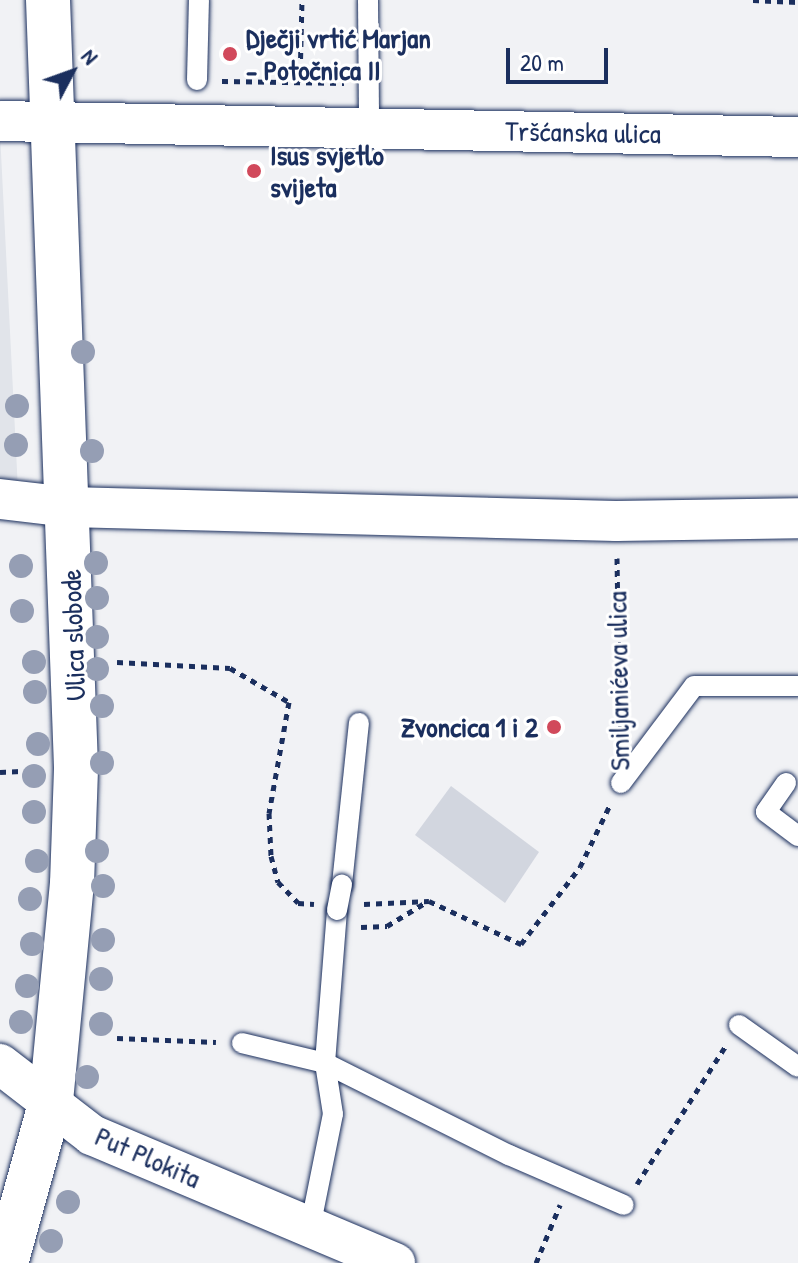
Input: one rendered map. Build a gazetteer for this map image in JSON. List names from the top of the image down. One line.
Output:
{"streets":{"main road":["Ulica slobode"],"street":["Tršćanska ulica","Put Plokita"],"path":["Smiljanićeva ulica"]},"crossings":[["Tršćanska ulica","Ulica slobode"],["Ulica slobode","Put Plokita"]],"places":["Dječji vrtić Marjan - Potočnica II","Isus svjetlo svijeta","Zvoncica 1 i 2"],"scale_bar":"20 m","north":"top right"}
